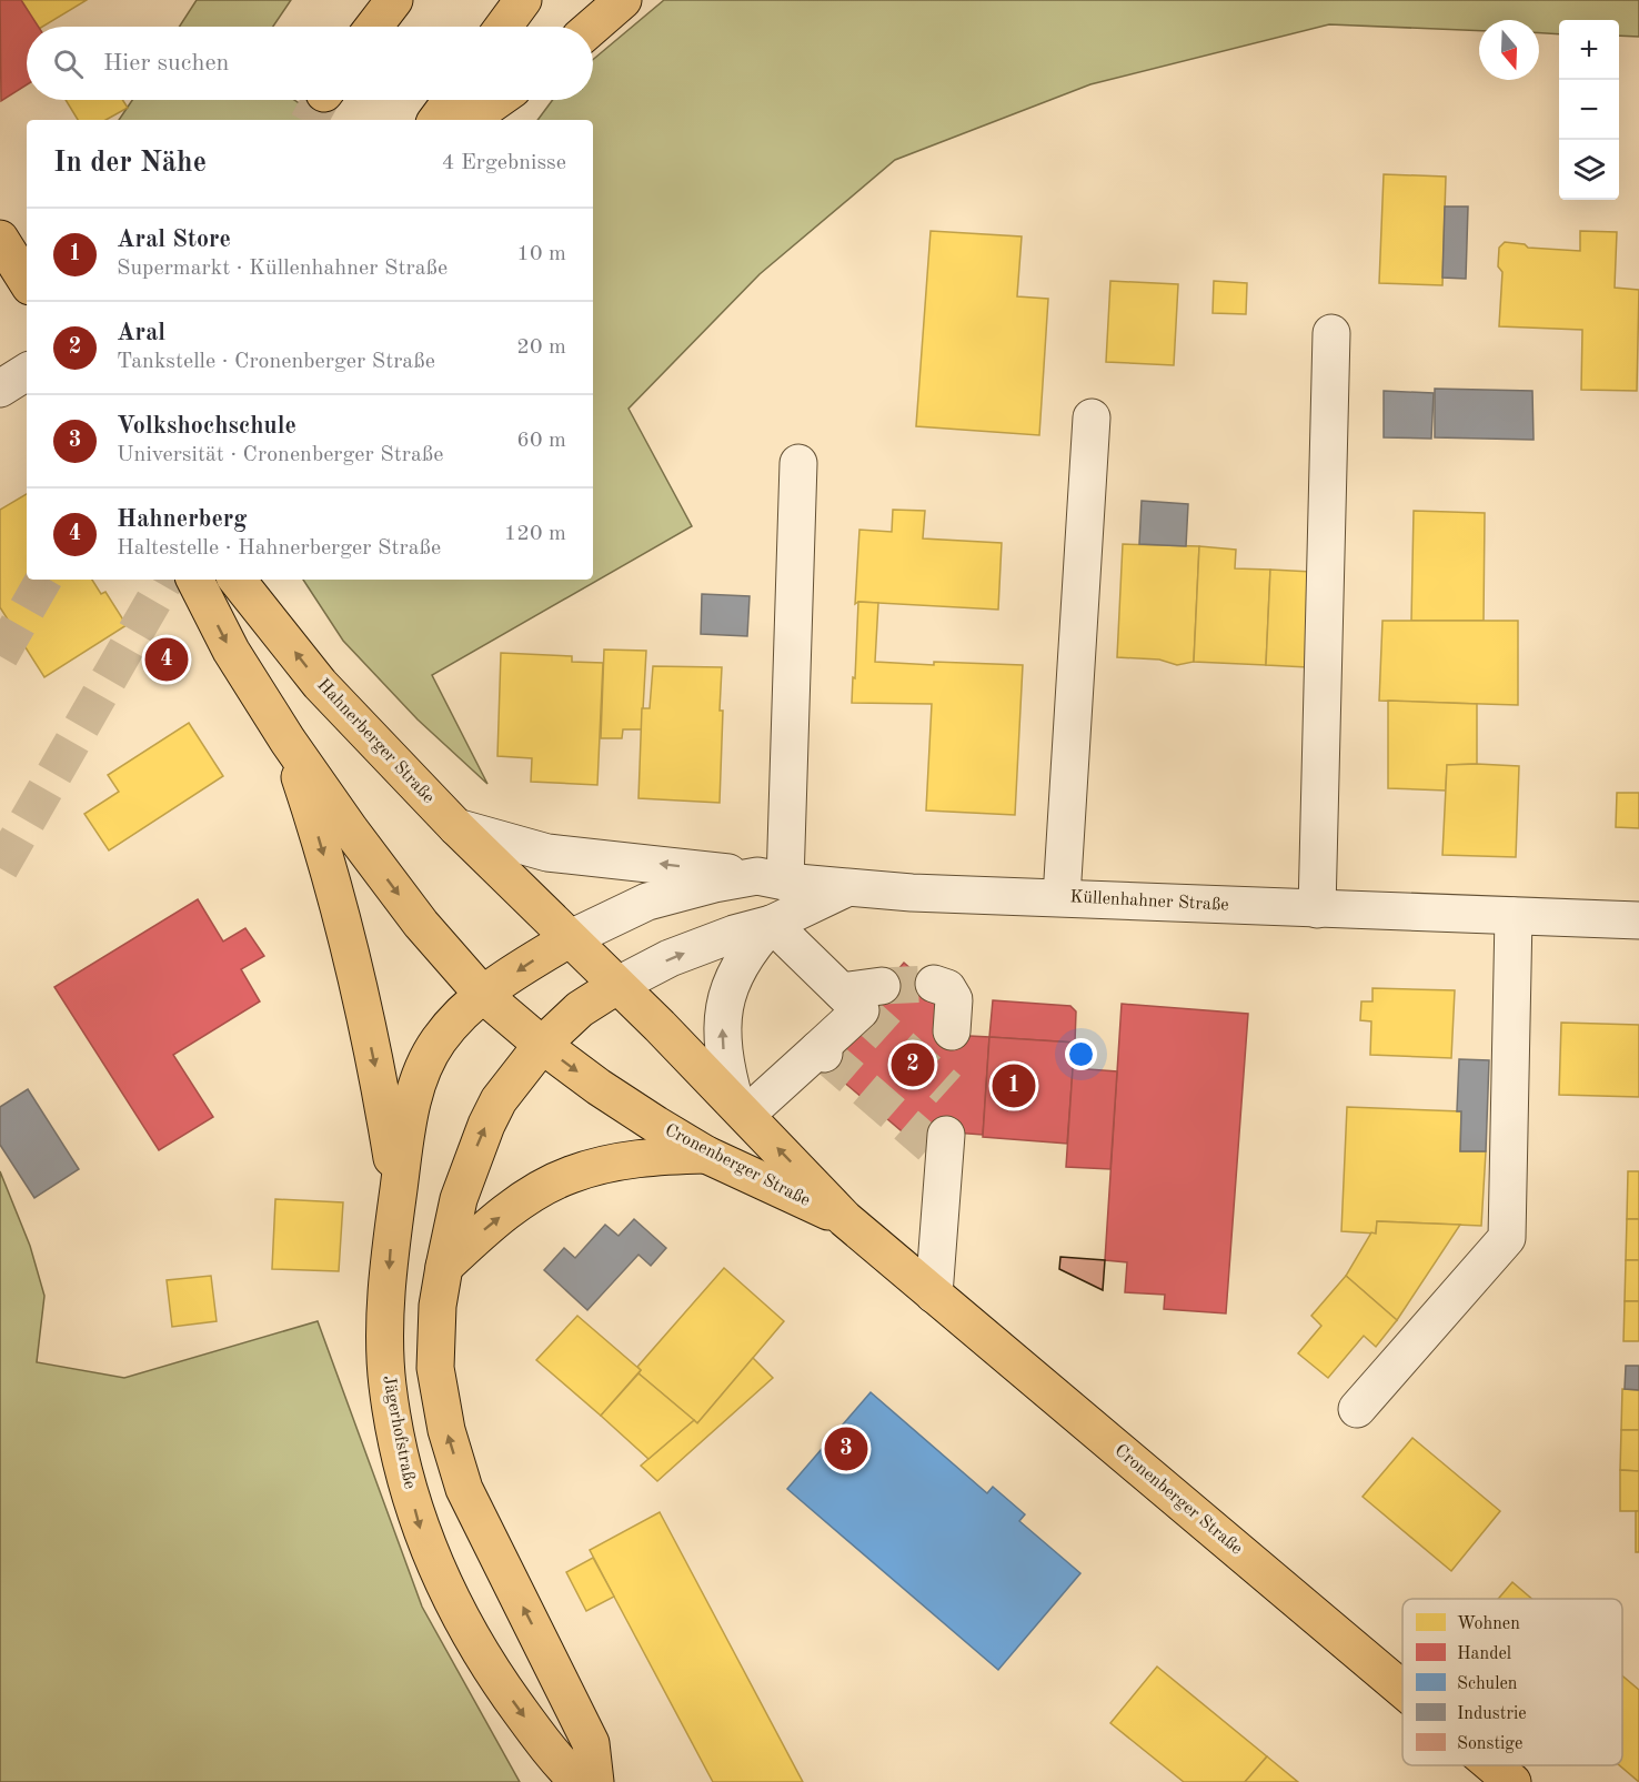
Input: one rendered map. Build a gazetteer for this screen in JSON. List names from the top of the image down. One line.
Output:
{"streets":{"main road":["Hahnerberger Straße","Cronenberger Straße","Jägerhofstraße"],"street":["Küllenhahner Straße"]},"crossings":[["Hahnerberger Straße","Küllenhahner Straße"],["Hahnerberger Straße","Cronenberger Straße"],["Hahnerberger Straße","Jägerhofstraße"],["Küllenhahner Straße","Cronenberger Straße"],["Küllenhahner Straße","Jägerhofstraße"],["Cronenberger Straße","Jägerhofstraße"]],"legend":["Wohnen","Handel","Schulen","Industrie","Sonstige"],"north":"bottom","page":{"map_buttons":["+","−"],"search":"Hier suchen","heading":["In der Nähe","4 Ergebnisse"],"list":[{"mark":"1","name":"Aral Store","note":"Supermarkt · Küllenhahner Straße","value":"10 m"},{"mark":"2","name":"Aral","note":"Tankstelle · Cronenberger Straße","value":"20 m"},{"mark":"3","name":"Volkshochschule","note":"Universität · Cronenberger Straße","value":"60 m"},{"mark":"4","name":"Hahnerberg","note":"Haltestelle · Hahnerberger Straße","value":"120 m"}],"pins":["4","2","1","3"]}}
